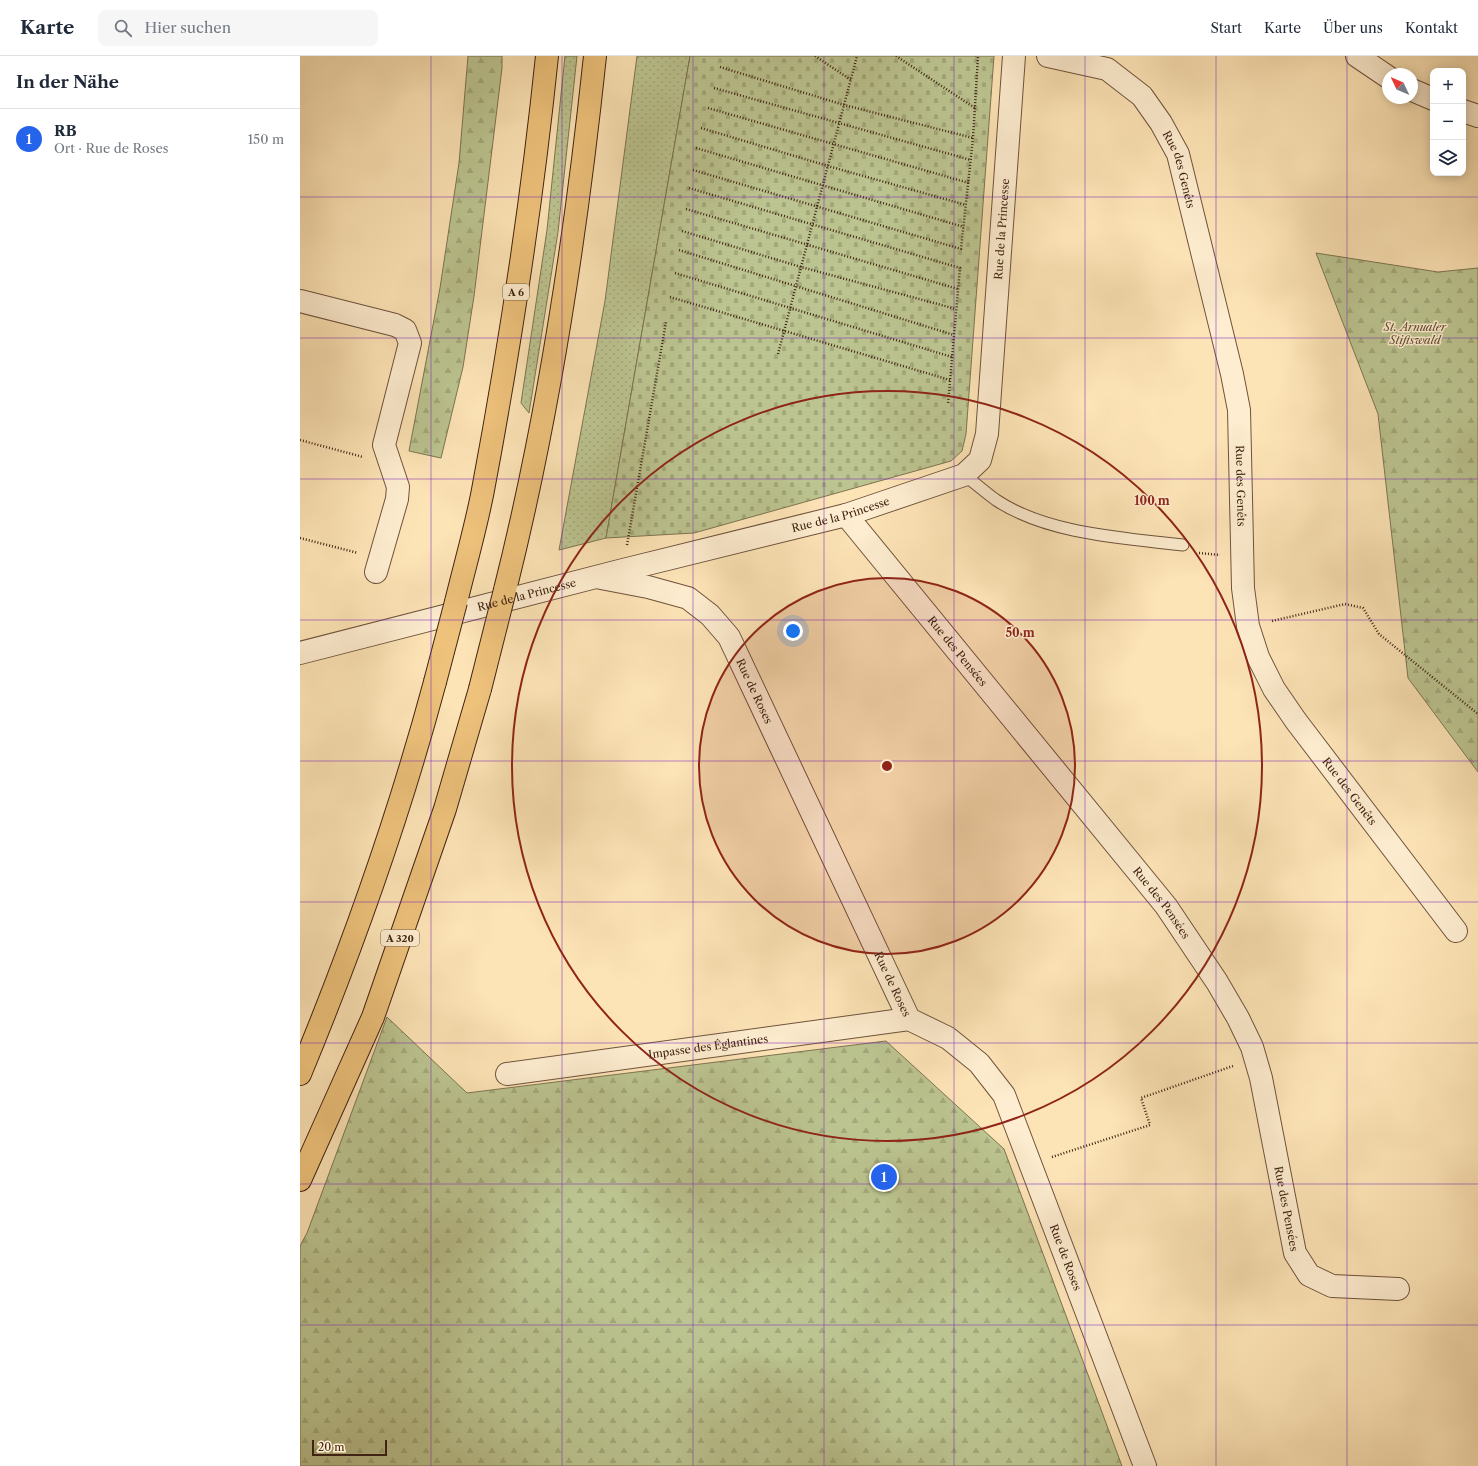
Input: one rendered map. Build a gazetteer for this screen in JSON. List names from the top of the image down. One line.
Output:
{"streets":{"highway":["A 6","A 320"],"street":["Rue des Genêts","Rue de la Princesse","Rue des Pensées","Rue de Roses","Impasse des Églantines"]},"crossings":[["Rue de la Princesse","Rue des Pensées"],["Rue de la Princesse","Rue de Roses"],["Rue de Roses","Impasse des Églantines"]],"parks":["St. Arnualer Stiftswald"],"scale_bar":"20 m","north":"top left","page":{"header":"Karte","search":"Hier suchen","nav":["Start","Karte","Über uns","Kontakt"],"heading":"In der Nähe","map_buttons":["+","−"],"list":[{"mark":"1","name":"RB","note":"Ort · Rue de Roses","value":"150 m"}],"pins":"1","scale":"20 m"},"rings":["100 m","50 m"]}
